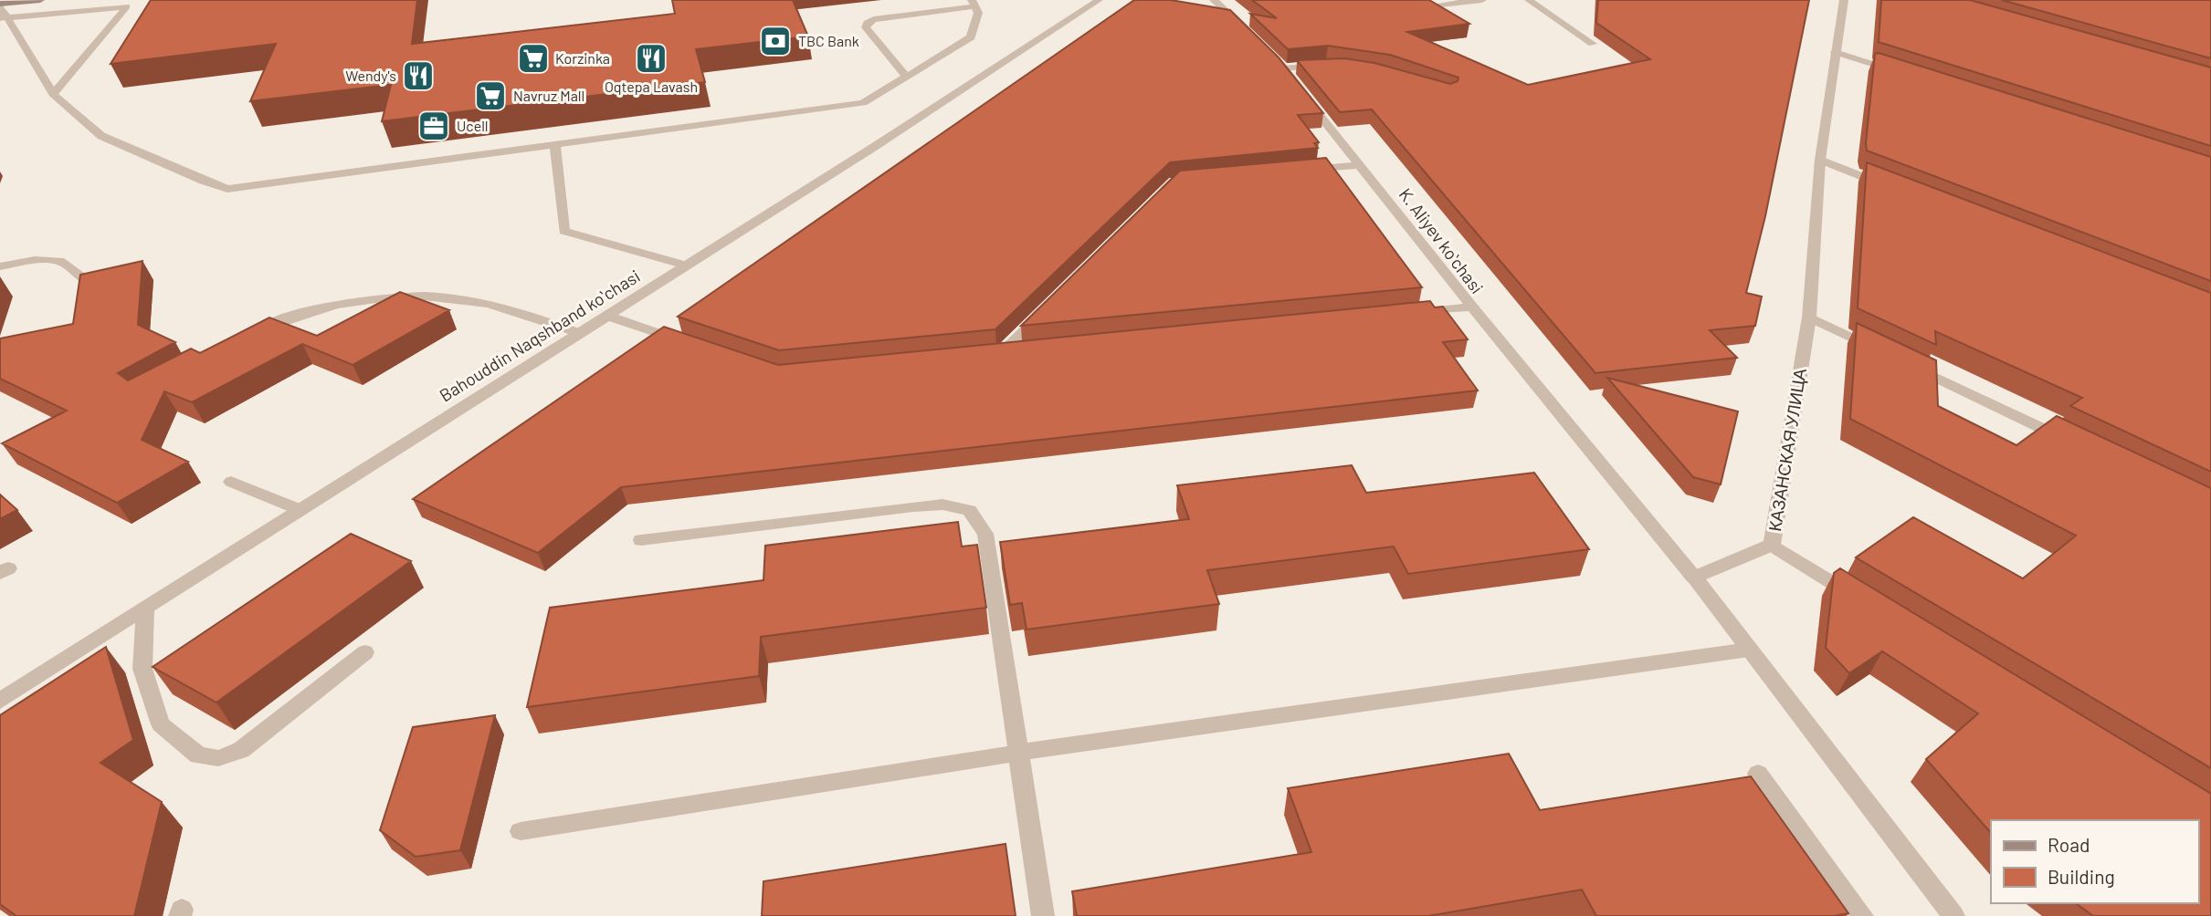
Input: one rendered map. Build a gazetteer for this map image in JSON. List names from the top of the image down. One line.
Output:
{"streets":{"street":["K. Aliyev koʻchasi","Bahouddin Naqshband koʻchasi","КАЗАНСКАЯ УЛИЦА"]},"places":{"bank":["TBC Bank"],"supermarket":["Korzinka","Navruz Mall"],"restaurant":["Oqtepa Lavash","Wendy's"],"office":["Ucell"]},"legend":["Road","Building"]}
